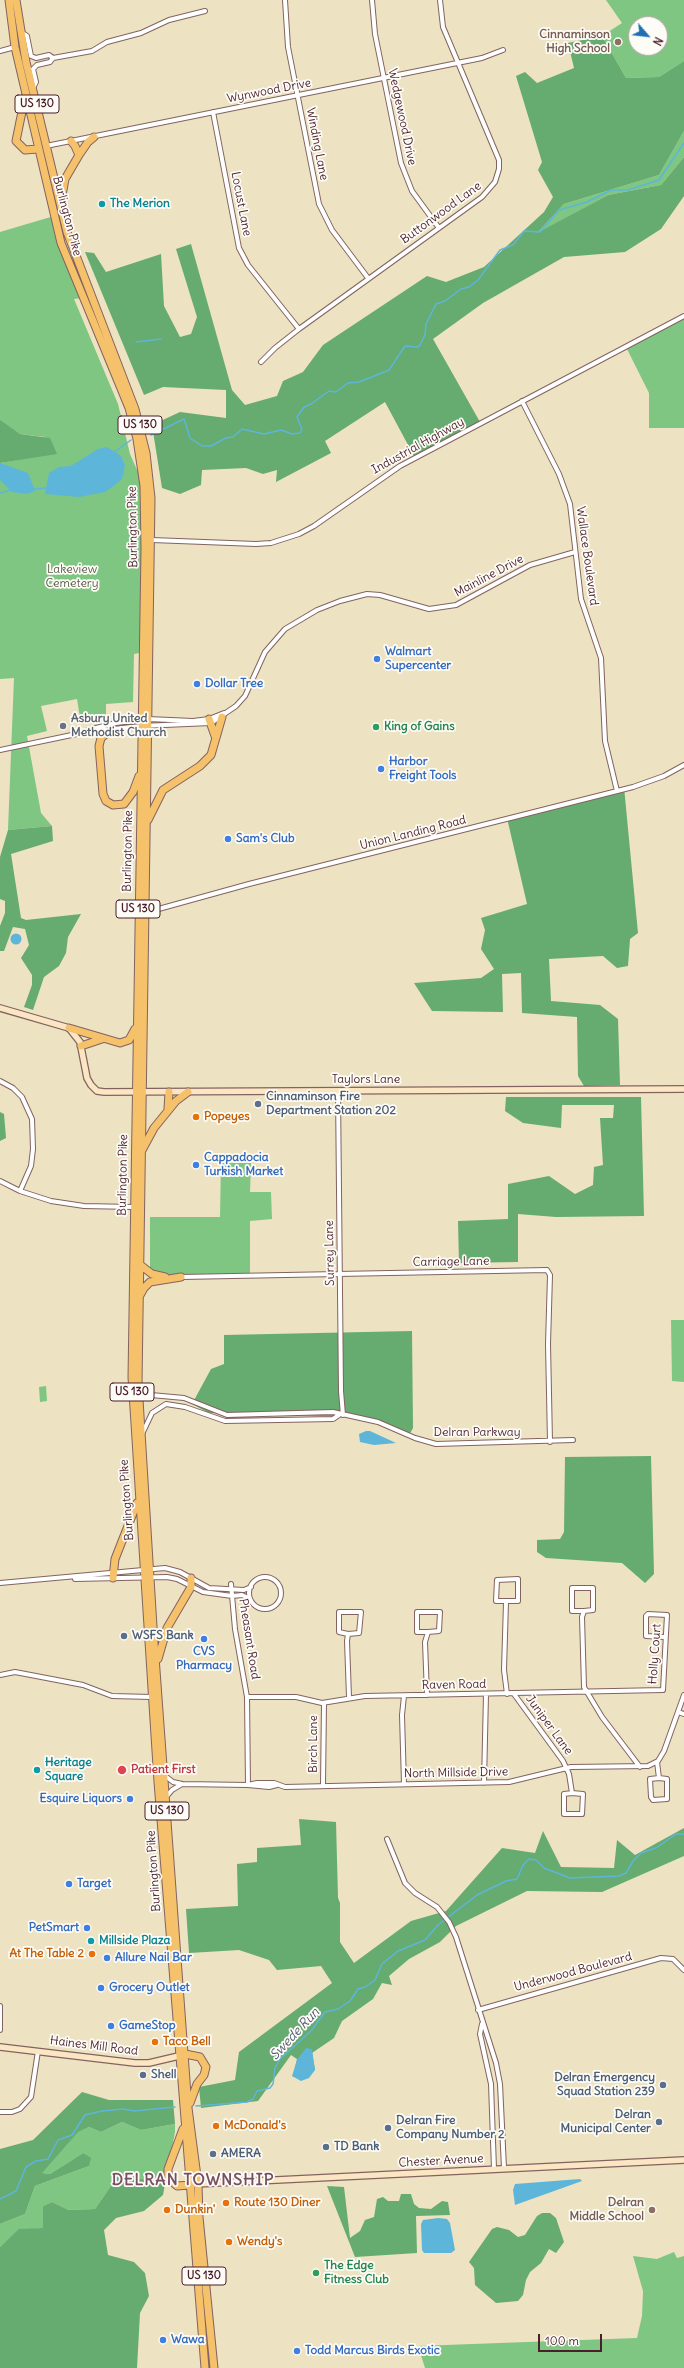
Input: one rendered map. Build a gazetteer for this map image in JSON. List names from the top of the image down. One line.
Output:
{"streets":{"highway":["US 130","Burlington Pike"],"street":["Wynwood Drive","Wedgewood Drive","Winding Lane","Locust Lane","Buttonwood Lane","Industrial Highway","Wallace Boulevard","Mainline Drive","Union Landing Road","Taylors Lane","Surrey Lane","Carriage Lane","Delran Parkway","Pheasant Road","Holly Court","Raven Road","Juniper Lane","Birch Lane","North Millside Drive","Underwood Boulevard","Haines Mill Road","Chester Avenue"]},"crossings":[["Wynwood Drive","Wedgewood Drive"],["Wynwood Drive","Winding Lane"],["Wynwood Drive","Locust Lane"],["Wynwood Drive","Buttonwood Lane"],["Wynwood Drive","Burlington Pike"],["Wedgewood Drive","Buttonwood Lane"],["Winding Lane","Buttonwood Lane"],["Locust Lane","Buttonwood Lane"],["Burlington Pike","Industrial Highway"],["Burlington Pike","Union Landing Road"],["Burlington Pike","Taylors Lane"],["Burlington Pike","Delran Parkway"],["Burlington Pike","North Millside Drive"],["Burlington Pike","Haines Mill Road"],["Burlington Pike","Chester Avenue"],["Industrial Highway","Wallace Boulevard"],["Wallace Boulevard","Mainline Drive"],["Wallace Boulevard","Union Landing Road"],["Taylors Lane","Surrey Lane"],["Surrey Lane","Carriage Lane"],["Surrey Lane","Delran Parkway"],["Carriage Lane","Delran Parkway"],["Pheasant Road","Raven Road"],["Pheasant Road","Birch Lane"],["Pheasant Road","North Millside Drive"],["Holly Court","Raven Road"],["Raven Road","Juniper Lane"],["Raven Road","Birch Lane"],["Juniper Lane","North Millside Drive"],["Birch Lane","North Millside Drive"]],"districts":["DELRAN TOWNSHIP"],"water":["Swede Run"],"parks":["Lakeview Cemetery"],"places":["Cinnaminson High School","The Merion","Walmart Supercenter","Dollar Tree","Asbury United Methodist Church","King of Gains","Harbor Freight Tools","Sam's Club","Cinnaminson Fire Department Station 202","Popeyes","Cappadocia Turkish Market","WSFS Bank","CVS Pharmacy","Heritage Square","Patient First","Esquire Liquors","Target","PetSmart","Millside Plaza","At The Table 2","Allure Nail Bar","Grocery Outlet","GameStop","Taco Bell","Shell","Delran Emergency Squad Station 239","Delran Municipal Center","McDonald's","Delran Fire Company Number 2","TD Bank","AMERA","Route 130 Diner","Dunkin'","Delran Middle School","Wendy's","The Edge Fitness Club","Wawa","Todd Marcus Birds Exotic"],"scale_bar":"100 m","north":"bottom right"}
